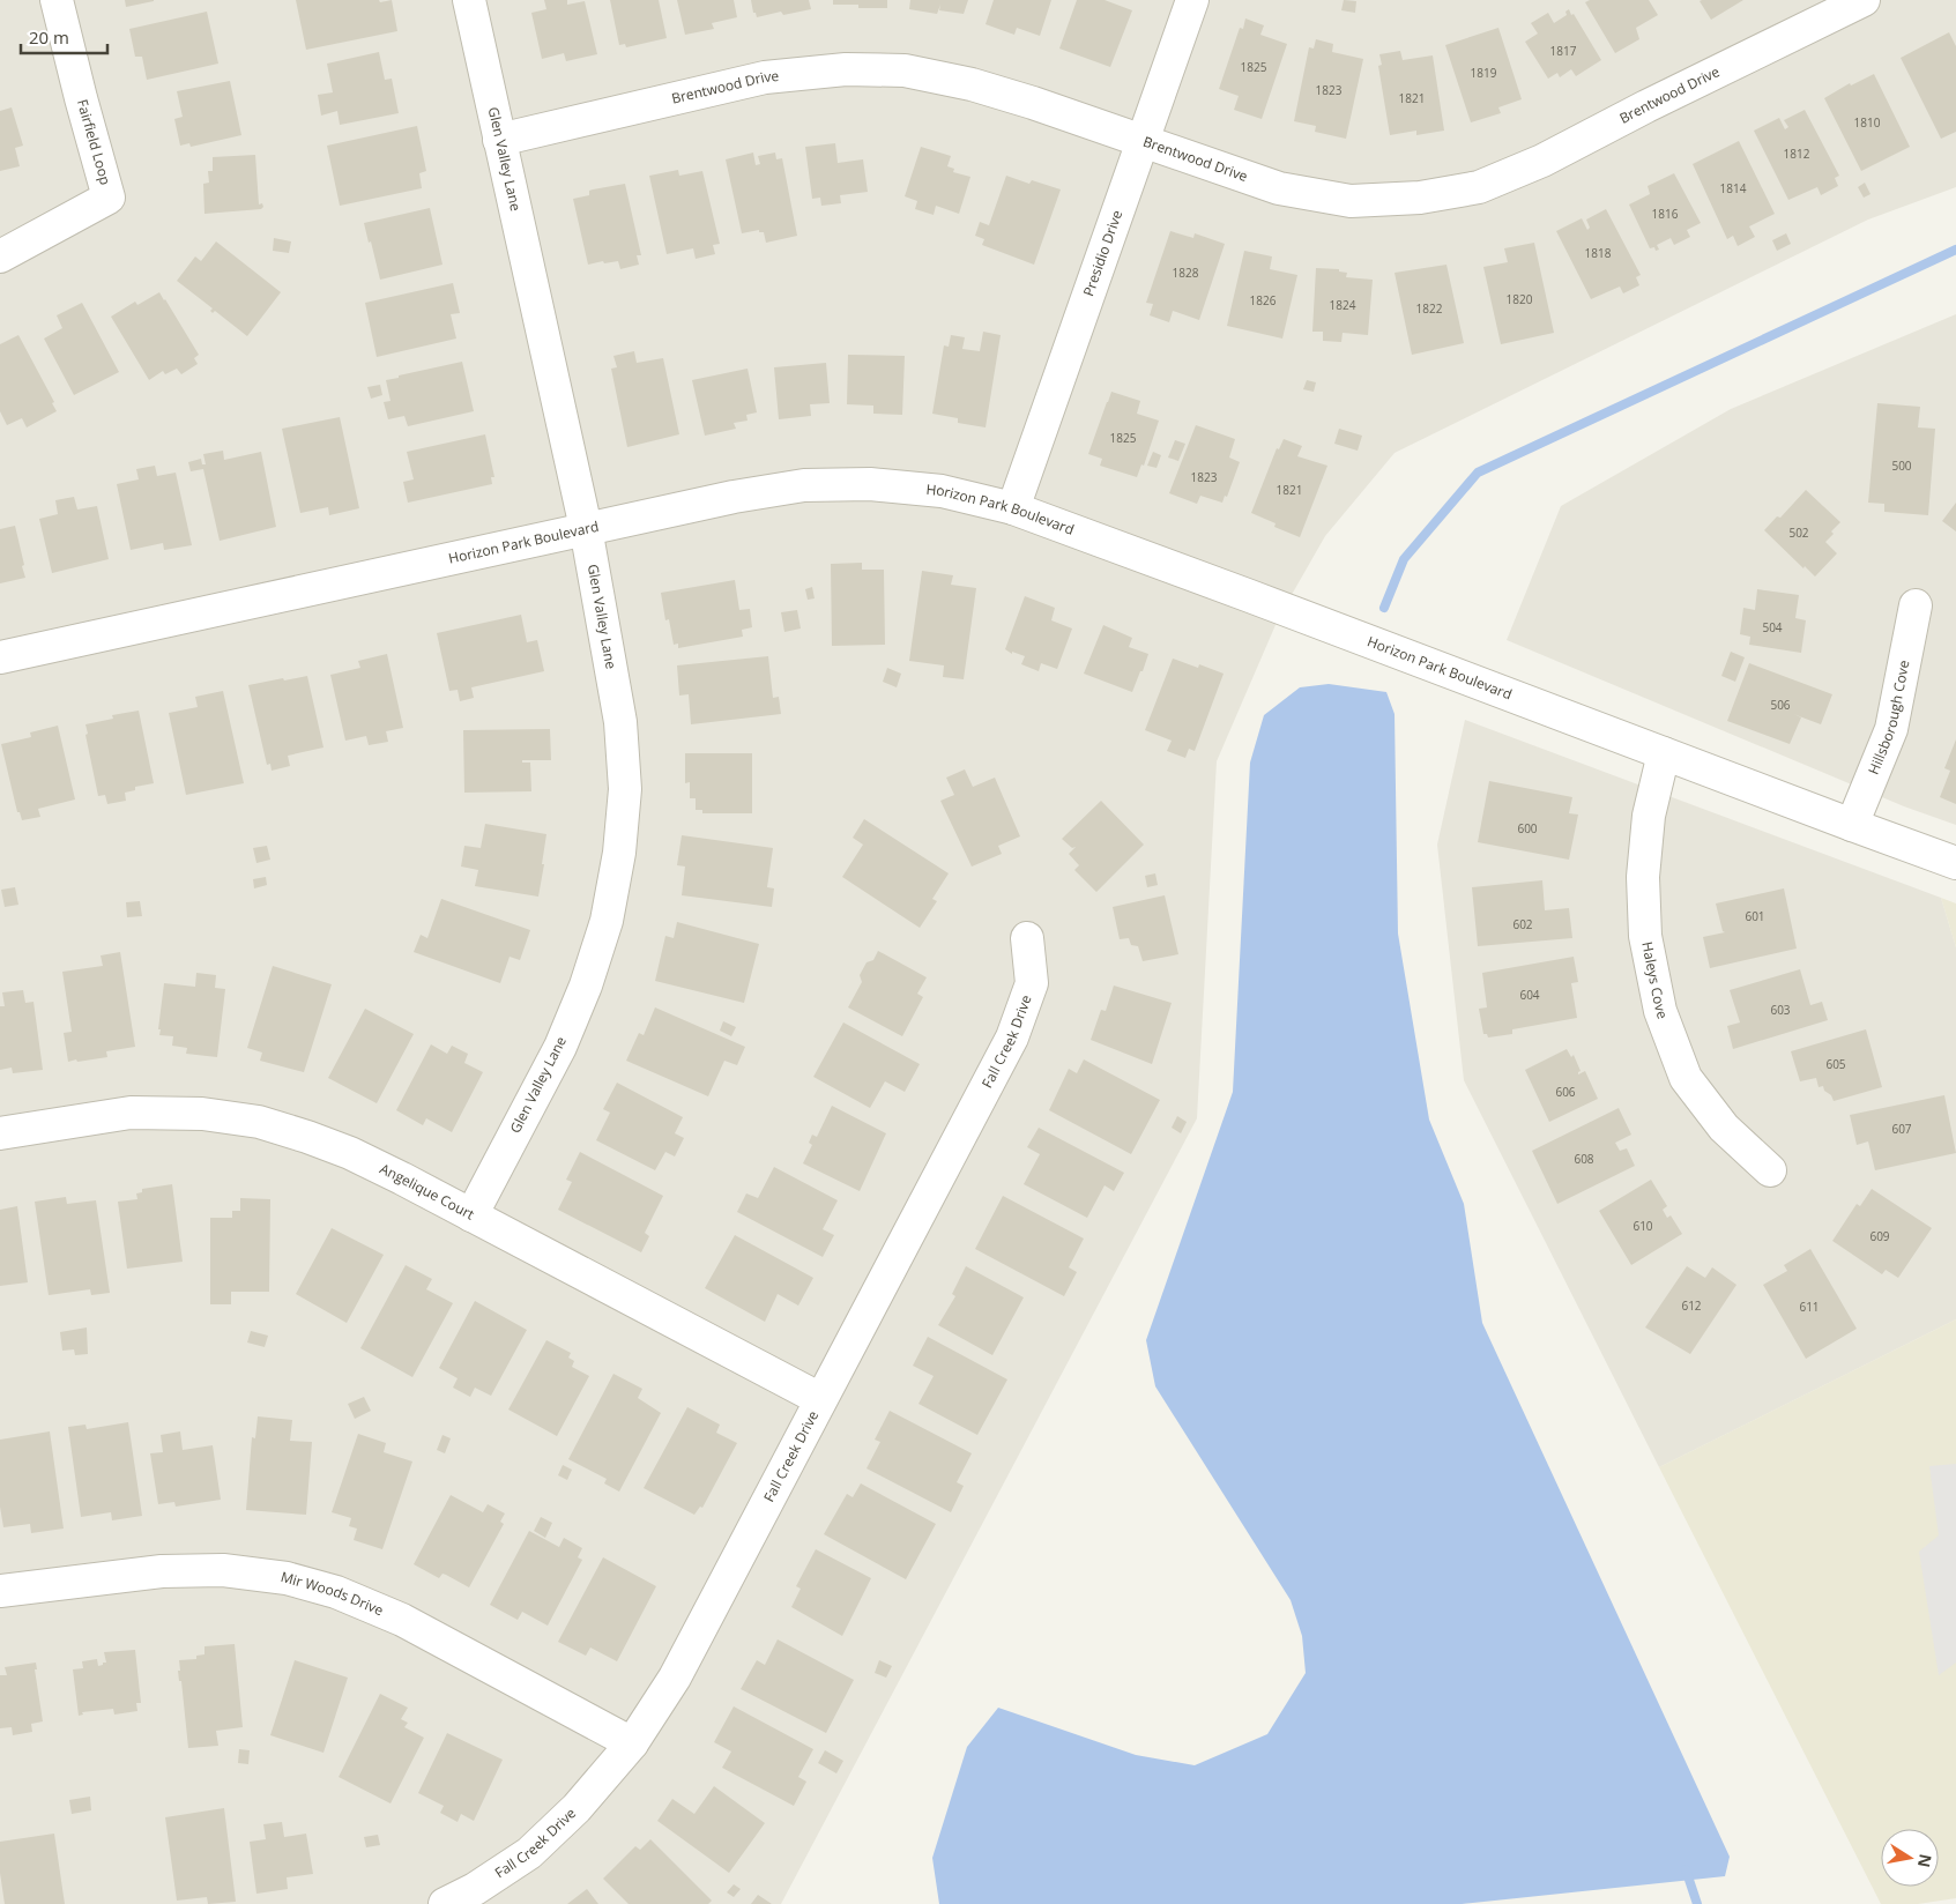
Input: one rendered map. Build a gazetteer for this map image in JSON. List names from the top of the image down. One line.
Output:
{"streets":{"street":["Brentwood Drive","Fairfield Loop","Glen Valley Lane","Presidio Drive","Horizon Park Boulevard","Hillsborough Cove","Haleys Cove","Fall Creek Drive","Angelique Court","Mir Woods Drive"]},"crossings":[["Brentwood Drive","Glen Valley Lane"],["Brentwood Drive","Presidio Drive"],["Glen Valley Lane","Horizon Park Boulevard"],["Glen Valley Lane","Angelique Court"],["Presidio Drive","Horizon Park Boulevard"],["Horizon Park Boulevard","Hillsborough Cove"],["Horizon Park Boulevard","Haleys Cove"],["Fall Creek Drive","Angelique Court"],["Fall Creek Drive","Mir Woods Drive"]],"house_numbers":["1817","1825","1819","1823","1821","1810","1812","1814","1816","1818","1828","1820","1826","1824","1822","1825","500","1823","1821","502","504","506","600","601","602","604","603","605","606","607","608","610","609","612","611"],"scale_bar":"20 m","north":"right"}
